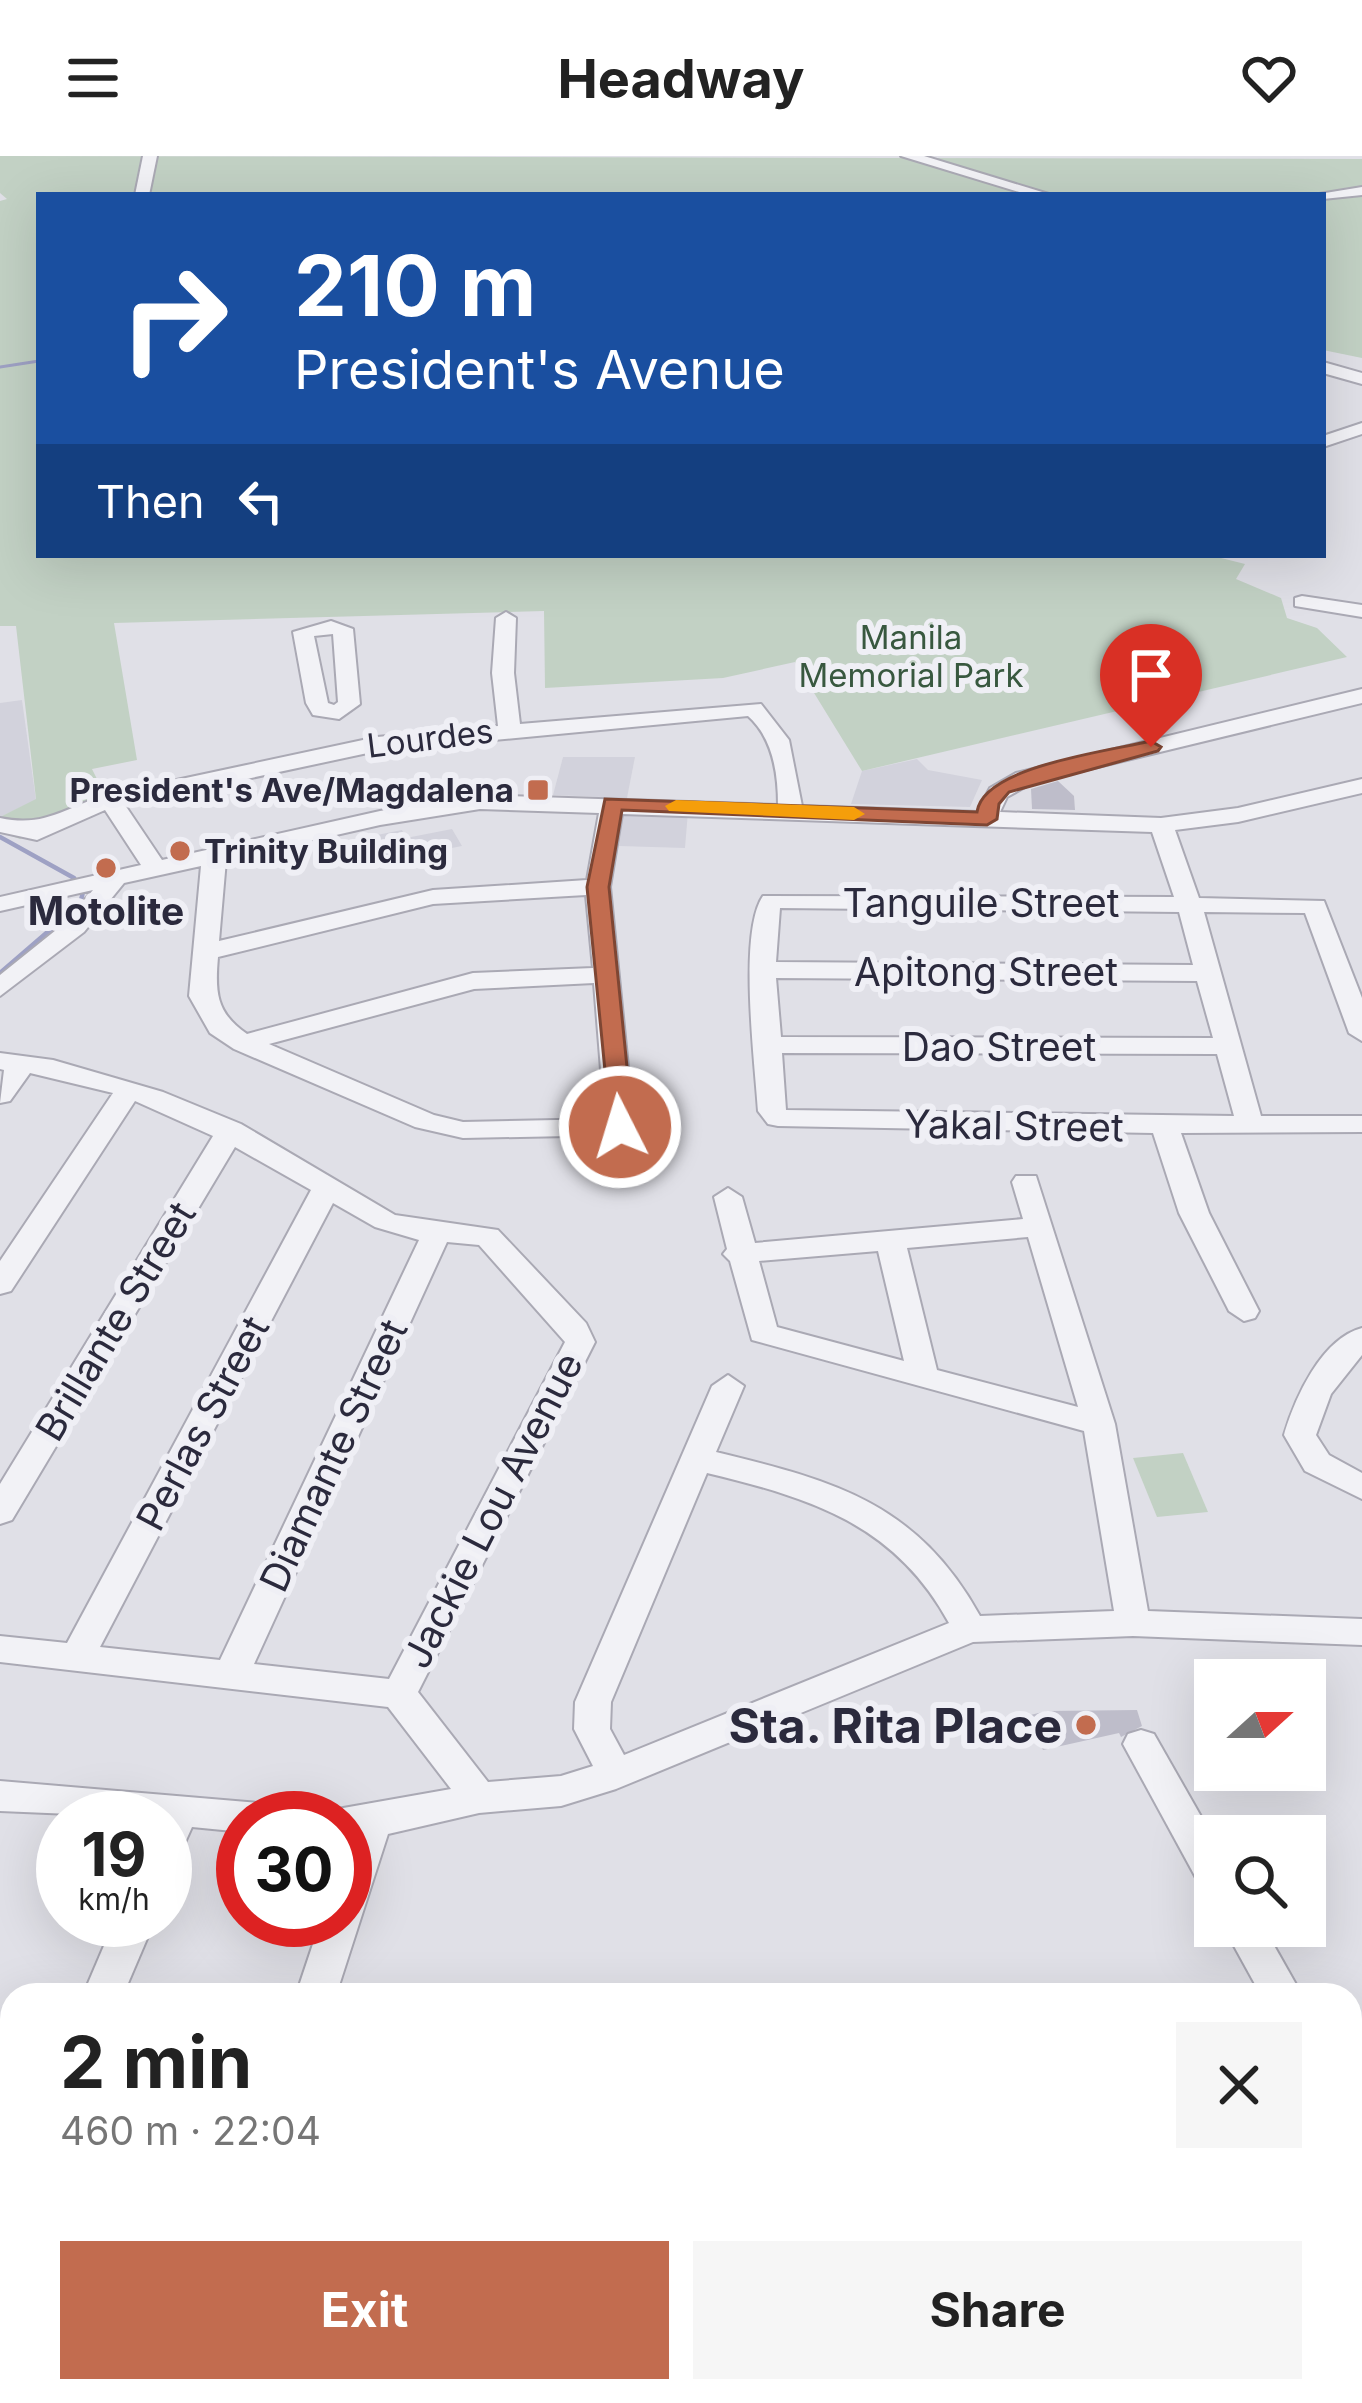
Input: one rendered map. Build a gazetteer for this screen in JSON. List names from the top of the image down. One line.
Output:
{"streets":{"street":["Lourdes","Tanguile Street","Apitong Street","Dao Street","Yakal Street","Brillante Street","Perlas Street","Diamante Street","Jackie Lou Avenue"]},"crossings":[["Tanguile Street","Apitong Street"],["Dao Street","Yakal Street"],["Brillante Street","Jackie Lou Avenue"],["Perlas Street","Jackie Lou Avenue"],["Diamante Street","Jackie Lou Avenue"]],"parks":["Manila Memorial Park"],"places":{"transit":["President's Ave/Magdalena"],"other":["Trinity Building","Motolite","Sta. Rita Place"]},"north":"right","page":{"header":"Headway","turn":["210 m","President's Avenue"],"then":"Then","speed":"19 km/h","limit":"30","heading":["2 min","460 m · 22:04"],"buttons":["Exit","Share"]}}
